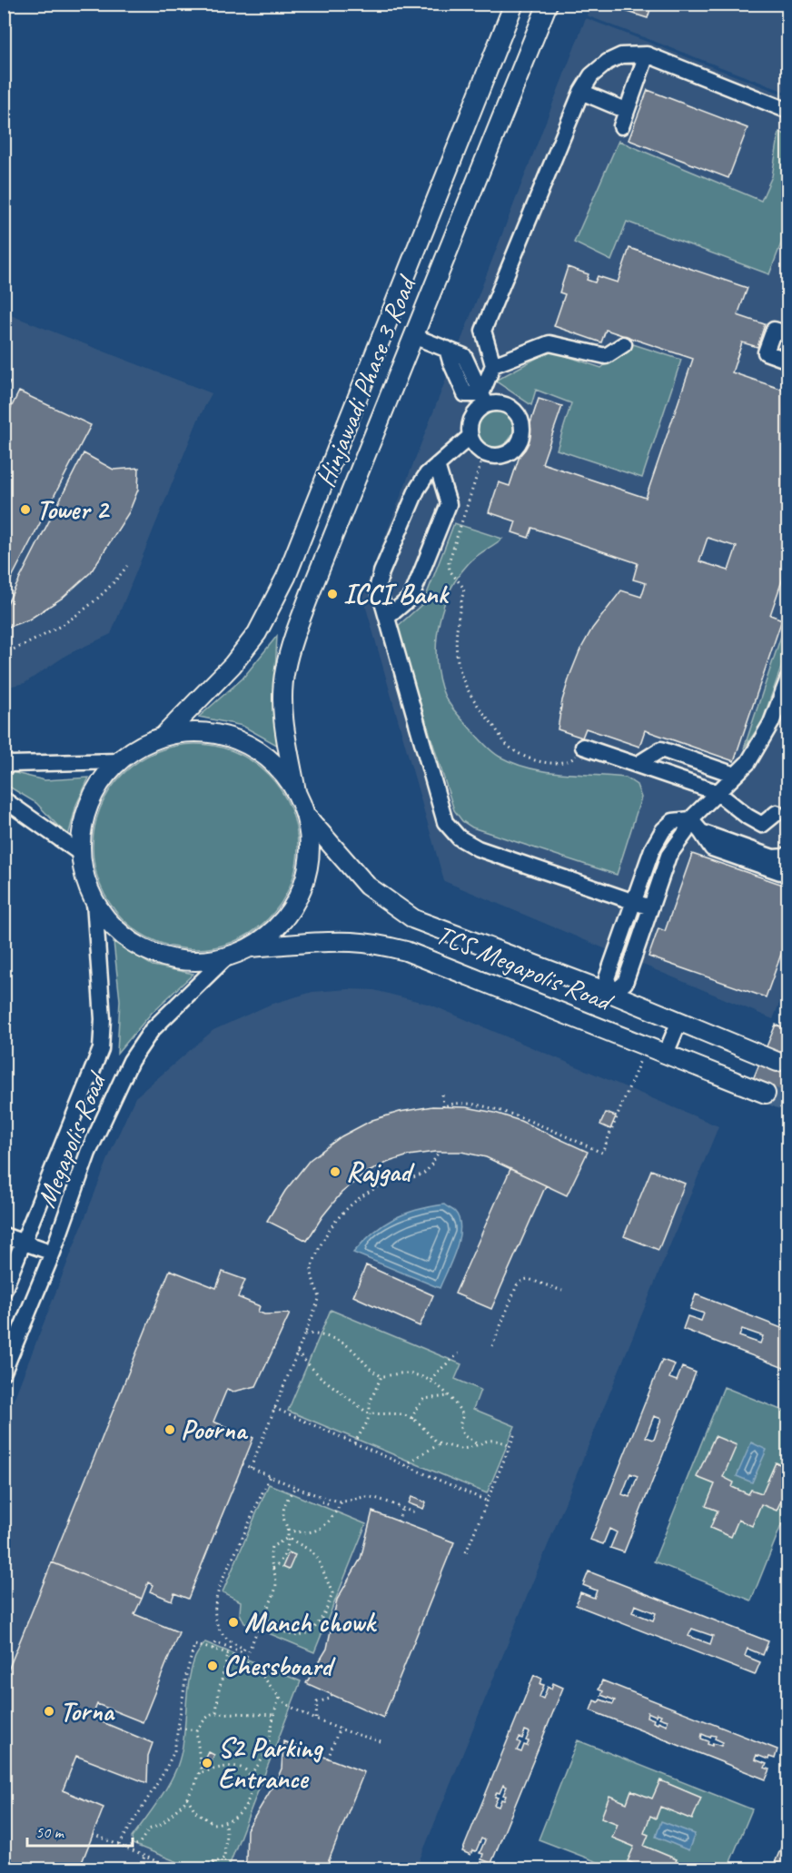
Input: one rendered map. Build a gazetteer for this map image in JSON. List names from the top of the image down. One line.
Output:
{"streets":{"main road":["Hinjawadi Phase 3 Road","TCS Megapolis Road"],"street":["Megapolis Road"]},"places":["Tower 2","ICCI Bank","Rajgad","Poorna","Manch chowk","Chessboard","Torna","S2 Parking Entrance"],"scale_bar":"50 m"}
